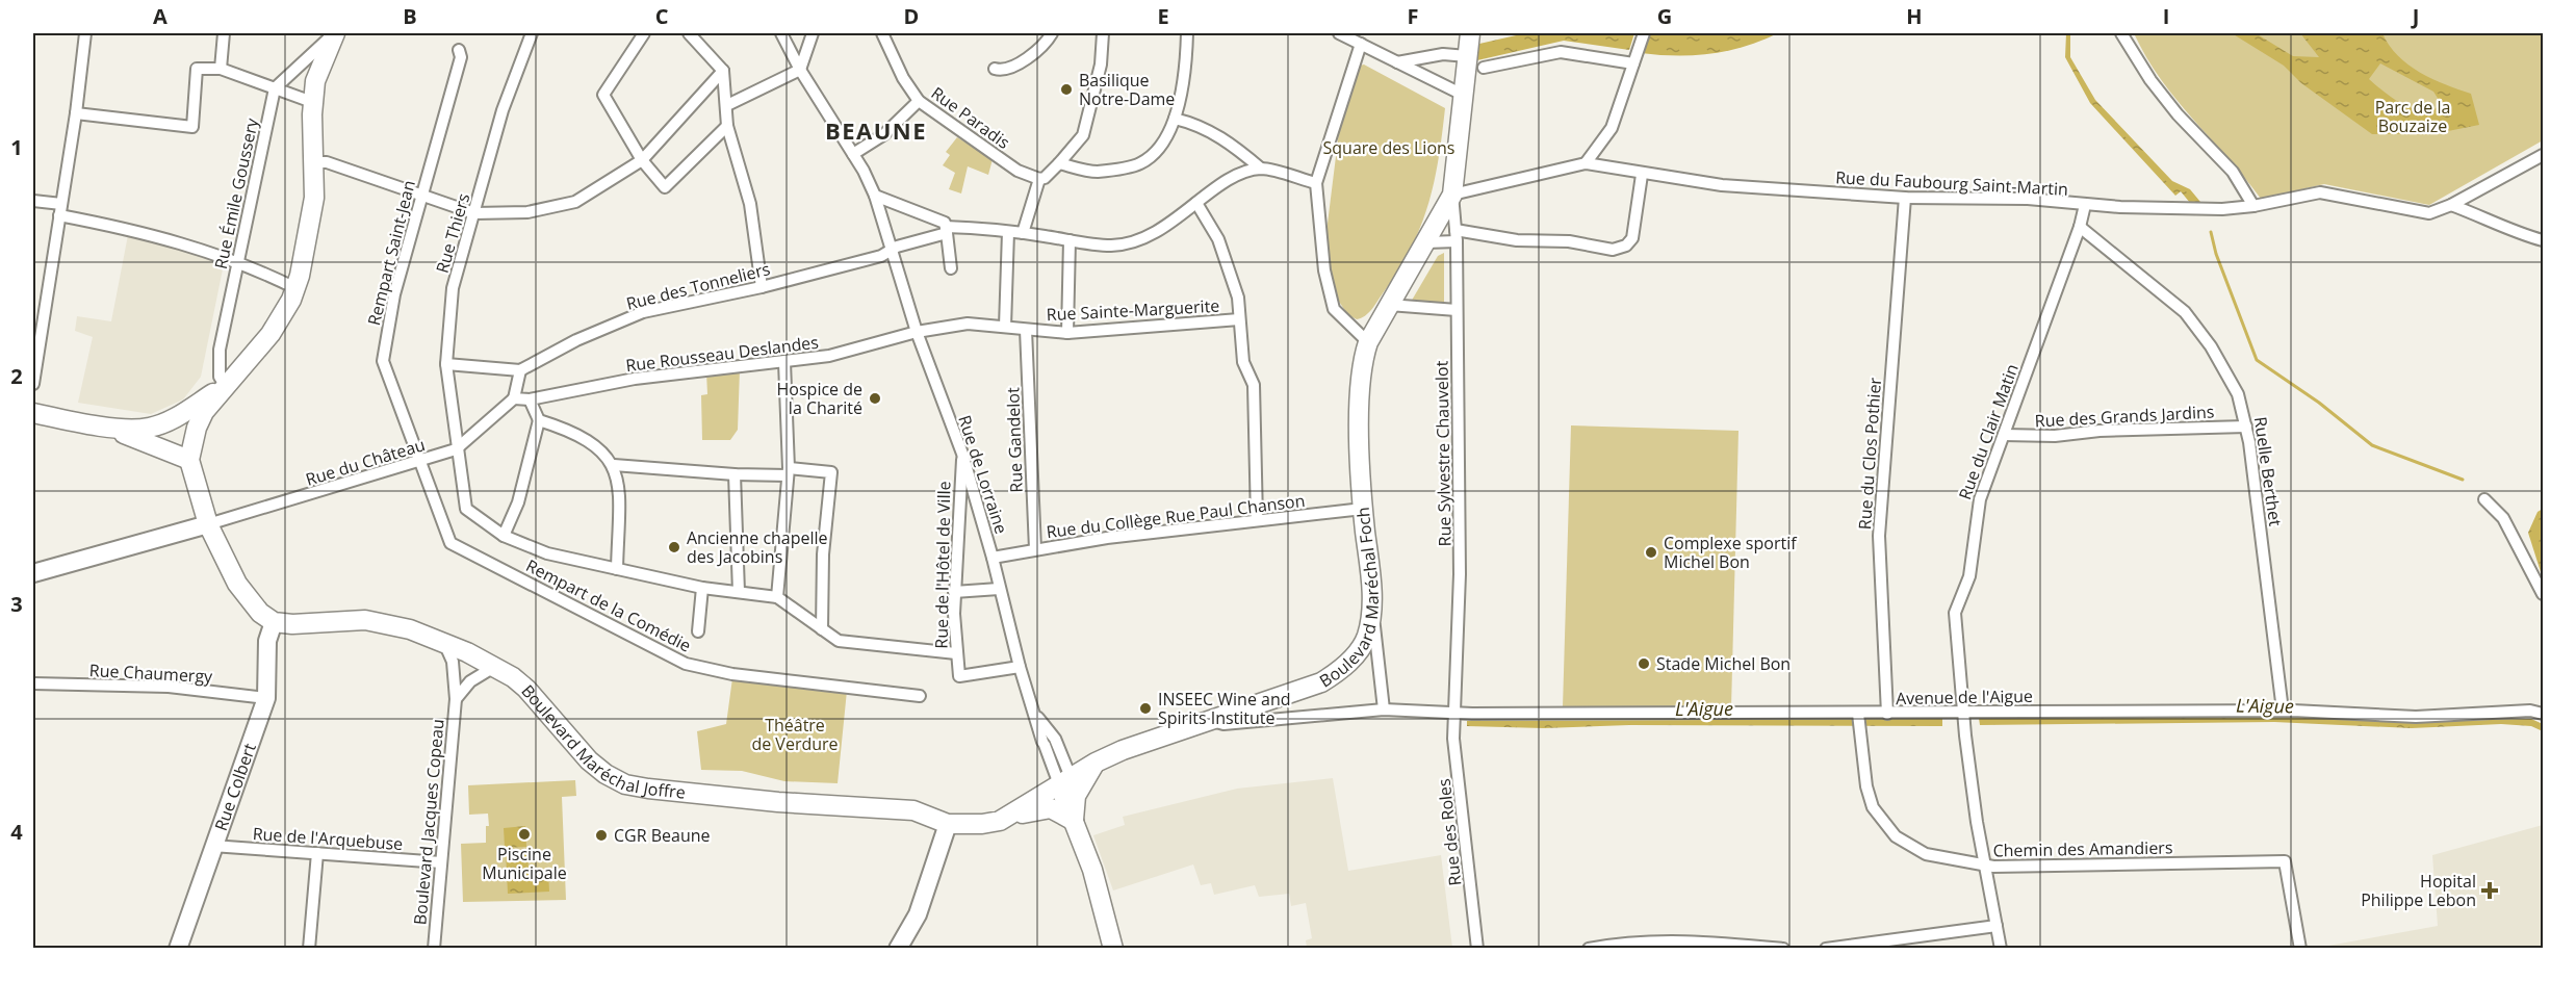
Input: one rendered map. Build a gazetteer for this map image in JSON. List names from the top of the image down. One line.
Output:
{"streets":{"main road":["Boulevard Maréchal Foch","Boulevard Maréchal Joffre"],"street":["Rue Paradis","Rue du Faubourg Saint-Martin","Rue Émile Goussery","Rue Thiers","Rempart Saint-Jean","Rue des Tonneliers","Rue Sainte-Marguerite","Rue Rousseau Deslandes","Rue des Grands Jardins","Rue du Clair Matin","Rue Gandelot","Rue Sylvestre Chauvelot","Rue du Clos Pothier","Rue du Château","Ruelle Berthet","Rue de Lorraine","Rue du Collège Rue Paul Chanson","Rue de l'Hôtel de Ville","Rempart de la Comédie","Rue Chaumergy","Avenue de l'Aigue","Rue Colbert","Boulevard Jacques Copeau","Rue des Roles","Rue de l'Arquebuse","Chemin des Amandiers"]},"crossings":[["Rue du Faubourg Saint-Martin","Rue du Clair Matin"],["Rue du Faubourg Saint-Martin","Rue Sylvestre Chauvelot"],["Rue du Faubourg Saint-Martin","Rue du Clos Pothier"],["Rue du Faubourg Saint-Martin","Boulevard Maréchal Foch"],["Rue Thiers","Rue du Château"],["Rempart Saint-Jean","Rue du Château"],["Rempart Saint-Jean","Rempart de la Comédie"],["Rue des Tonneliers","Rue de Lorraine"],["Rue Sainte-Marguerite","Rue Rousseau Deslandes"],["Rue Sainte-Marguerite","Rue Gandelot"],["Rue Sainte-Marguerite","Rue de Lorraine"],["Rue Rousseau Deslandes","Rue du Château"],["Rue Rousseau Deslandes","Rue de Lorraine"],["Rue des Grands Jardins","Rue du Clair Matin"],["Rue des Grands Jardins","Ruelle Berthet"],["Rue du Clair Matin","Ruelle Berthet"],["Rue du Clair Matin","Avenue de l'Aigue"],["Rue du Clair Matin","Chemin des Amandiers"],["Rue Gandelot","Rue du Collège Rue Paul Chanson"],["Rue Sylvestre Chauvelot","Boulevard Maréchal Foch"],["Rue Sylvestre Chauvelot","Avenue de l'Aigue"],["Rue Sylvestre Chauvelot","Rue des Roles"],["Rue du Clos Pothier","Avenue de l'Aigue"],["Rue du Château","Rempart de la Comédie"],["Ruelle Berthet","Avenue de l'Aigue"],["Rue de Lorraine","Rue du Collège Rue Paul Chanson"],["Rue de Lorraine","Rue de l'Hôtel de Ville"],["Rue de Lorraine","Boulevard Maréchal Foch"],["Rue de Lorraine","Boulevard Maréchal Joffre"],["Rue du Collège Rue Paul Chanson","Boulevard Maréchal Foch"],["Boulevard Maréchal Foch","Avenue de l'Aigue"],["Boulevard Maréchal Foch","Boulevard Maréchal Joffre"],["Rue Chaumergy","Rue Colbert"],["Avenue de l'Aigue","Rue des Roles"],["Avenue de l'Aigue","Chemin des Amandiers"],["Boulevard Maréchal Joffre","Rue Colbert"],["Boulevard Maréchal Joffre","Boulevard Jacques Copeau"],["Rue Colbert","Rue de l'Arquebuse"],["Boulevard Jacques Copeau","Rue de l'Arquebuse"]],"districts":["BEAUNE"],"water":["L'Aigue"],"parks":["Parc de la Bouzaize","Square des Lions","Théâtre de Verdure"],"places":{"other":["Basilique Notre-Dame","Hospice de la Charité","Ancienne chapelle des Jacobins","Complexe sportif Michel Bon","Stade Michel Bon","INSEEC Wine and Spirits Institute","Piscine Municipale","CGR Beaune"],"health":["Hopital Philippe Lebon"]},"grid":{"columns":["A","B","C","D","E","F","G","H","I","J"],"rows":["1","2","3","4"]}}
